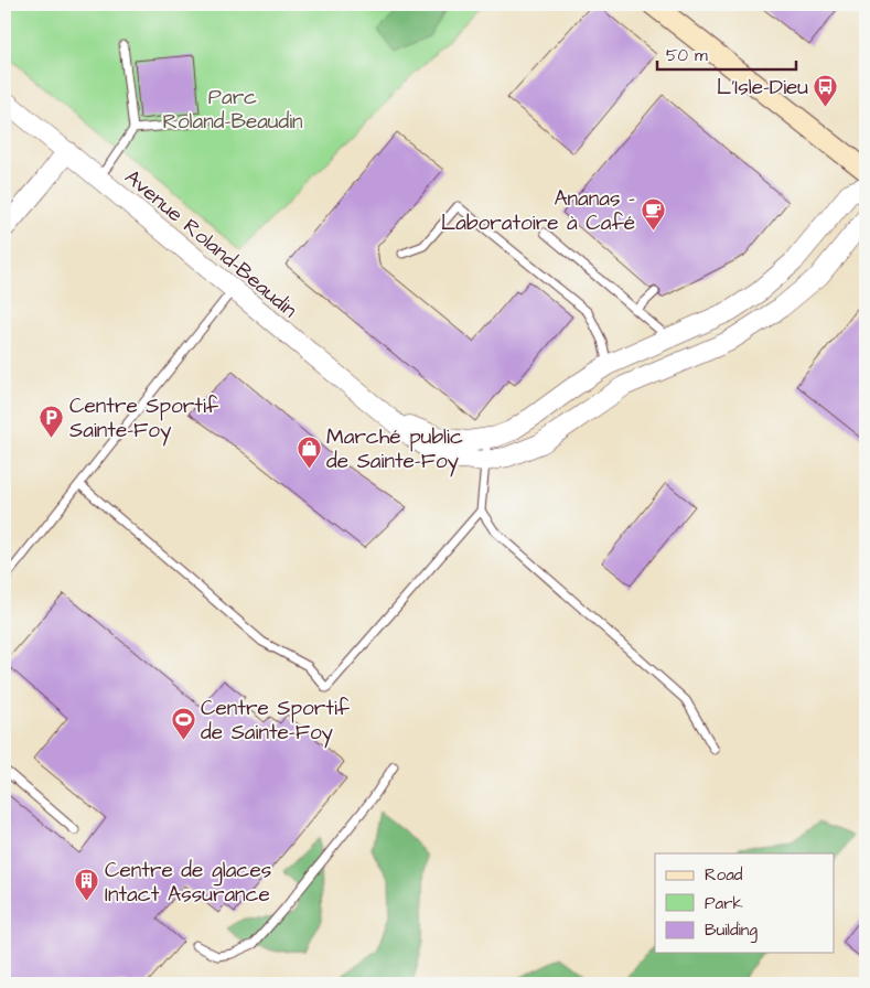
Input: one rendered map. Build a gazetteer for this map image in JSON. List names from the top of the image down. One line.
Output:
{"streets":{"street":["Avenue Roland-Beaudin"]},"parks":["Parc Roland-Beaudin"],"places":{"bus stop":["L'Isle-Dieu"],"cafe":["Ananas - Laboratoire à Café"],"parking":["Centre Sportif Sainte-Foy"],"shop":["Marché public de Sainte-Foy"],"sports":["Centre Sportif de Sainte-Foy"],"building":["Centre de glaces Intact Assurance"]},"legend":["Road","Park","Building"],"scale_bar":"50 m"}
